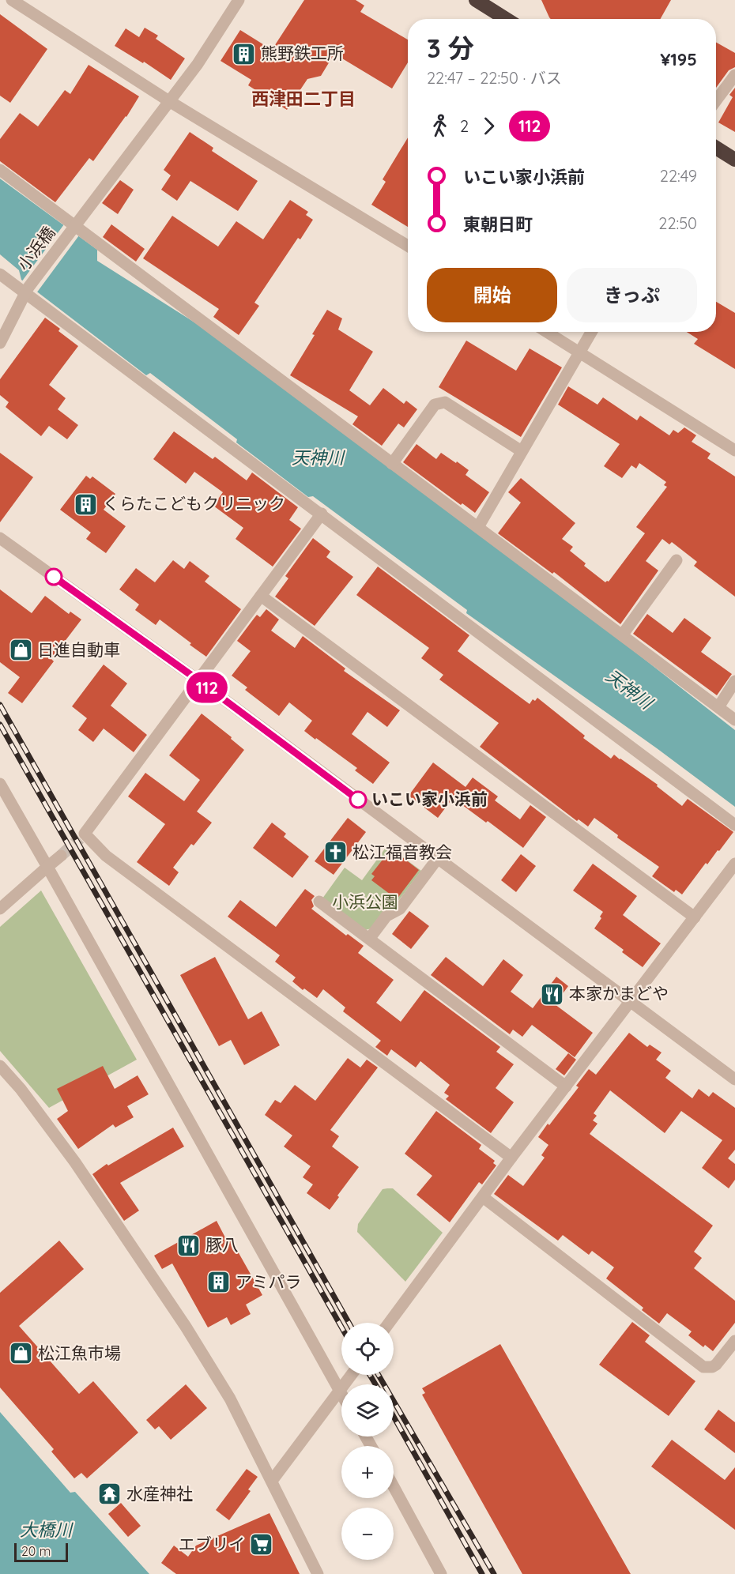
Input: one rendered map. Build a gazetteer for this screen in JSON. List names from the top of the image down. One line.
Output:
{"streets":{"street":["小浜橋"]},"districts":["西津田二丁目"],"water":["天神川","大橋川"],"parks":["小浜公園"],"places":{"building":["熊野鉄工所","くらたこどもクリニック","アミパラ"],"shop":["日進自動車","松江魚市場"],"other":["いこい家小浜前"],"church":["松江福音教会"],"restaurant":["本家かまどや","豚八"],"temple":["水産神社"],"supermarket":["エブリイ"]},"lines":["bus line 112"],"scale_bar":"20 m","page":{"on_map":"112","heading":["3 分","22:47 – 22:50 · バス","¥195"],"legs":["2","112"],"list":[{"name":"いこい家小浜前","value":"22:49"},{"name":"東朝日町","value":"22:50"}],"buttons":["開始","きっぷ"],"map_buttons":["+","−"],"scale":"20 m"}}
